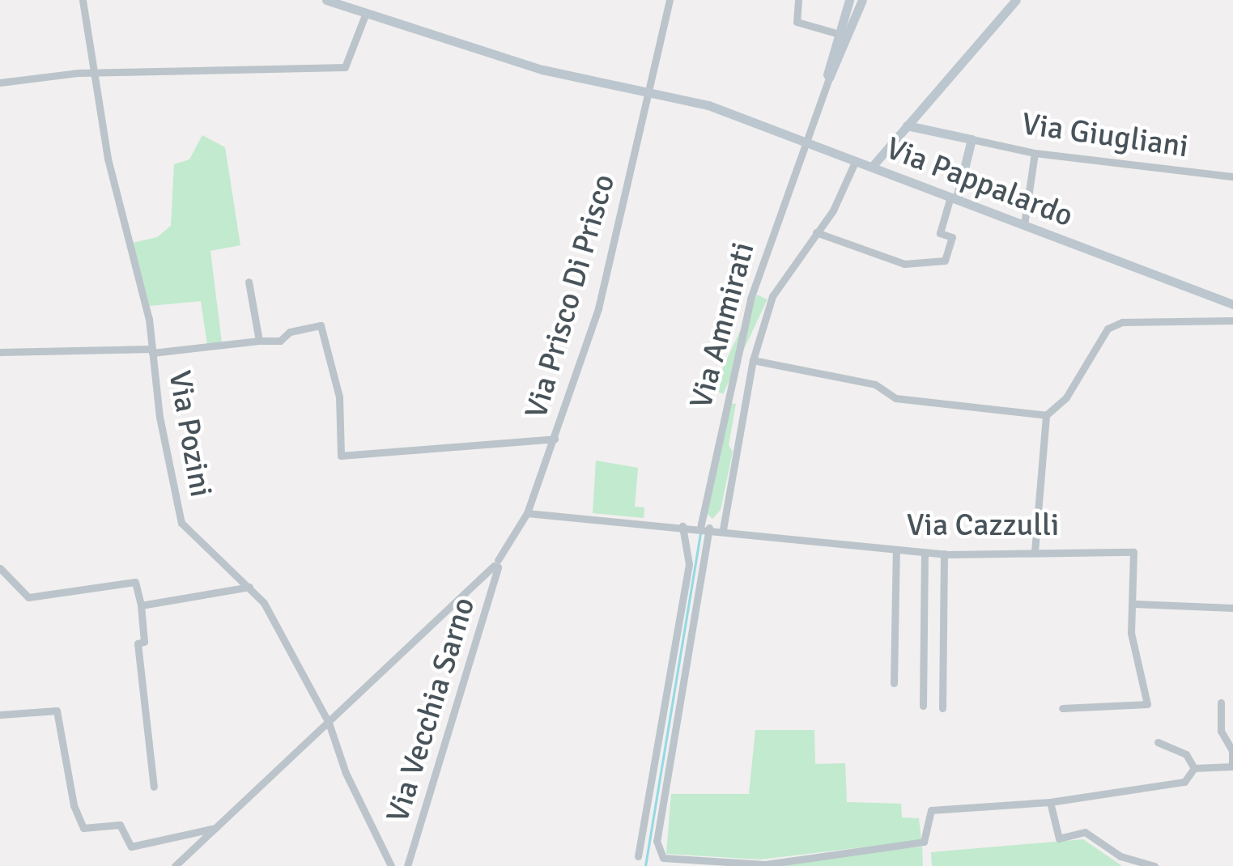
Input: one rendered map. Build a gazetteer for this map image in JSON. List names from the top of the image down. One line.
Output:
{"streets":{"main road":["Via Giugliani","Via Pappalardo"],"street":["Via Prisco Di Prisco","Via Ammirati","Via Pozini","Via Cazzulli","Via Vecchia Sarno"]},"crossings":[["Via Pappalardo","Via Prisco Di Prisco"],["Via Pappalardo","Via Ammirati"],["Via Prisco Di Prisco","Via Cazzulli"],["Via Prisco Di Prisco","Via Vecchia Sarno"],["Via Ammirati","Via Cazzulli"]]}
